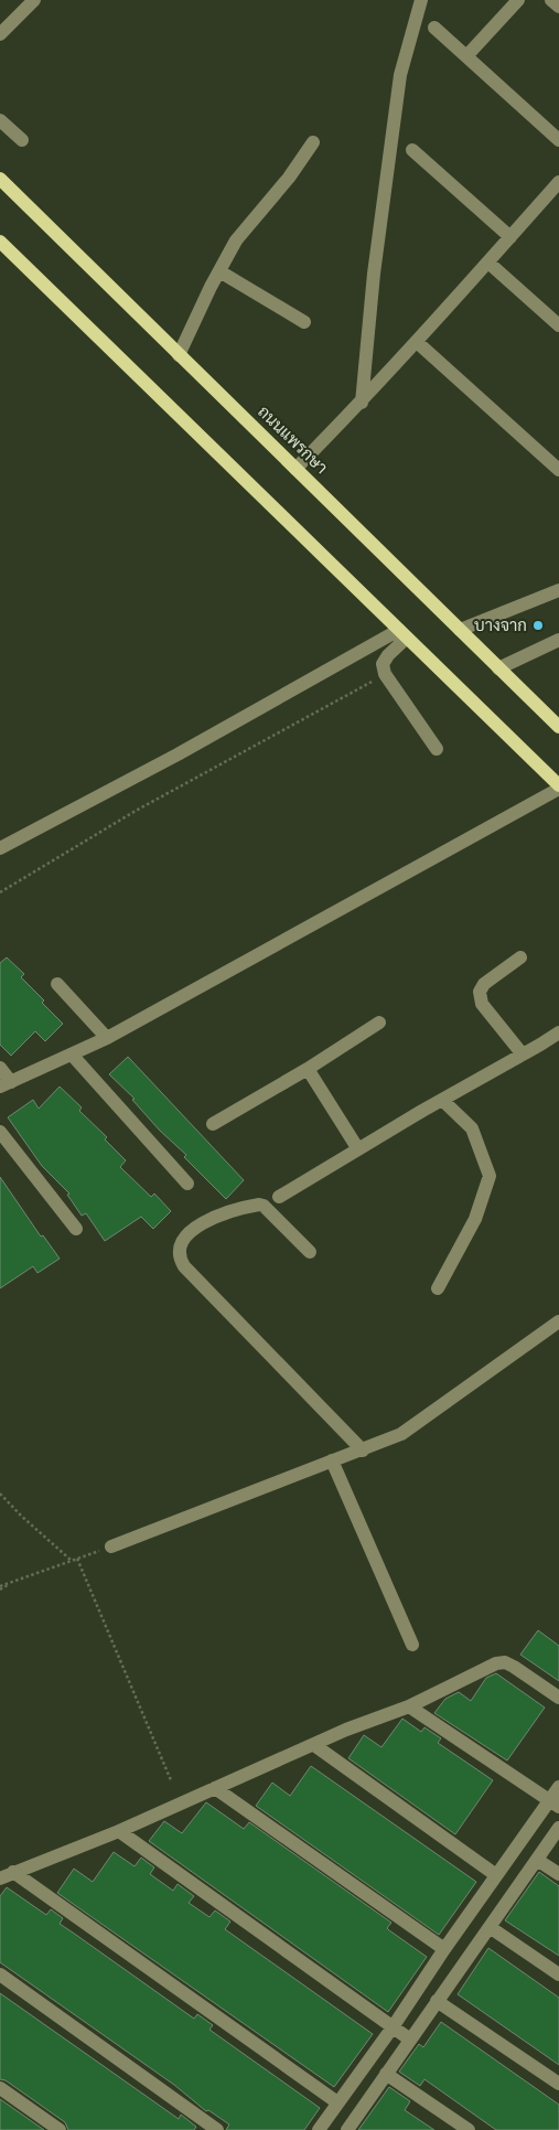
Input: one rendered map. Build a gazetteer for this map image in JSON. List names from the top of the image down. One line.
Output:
{"streets":{"main road":["ถนนแพรกษา"]},"places":["บางจาก"]}
